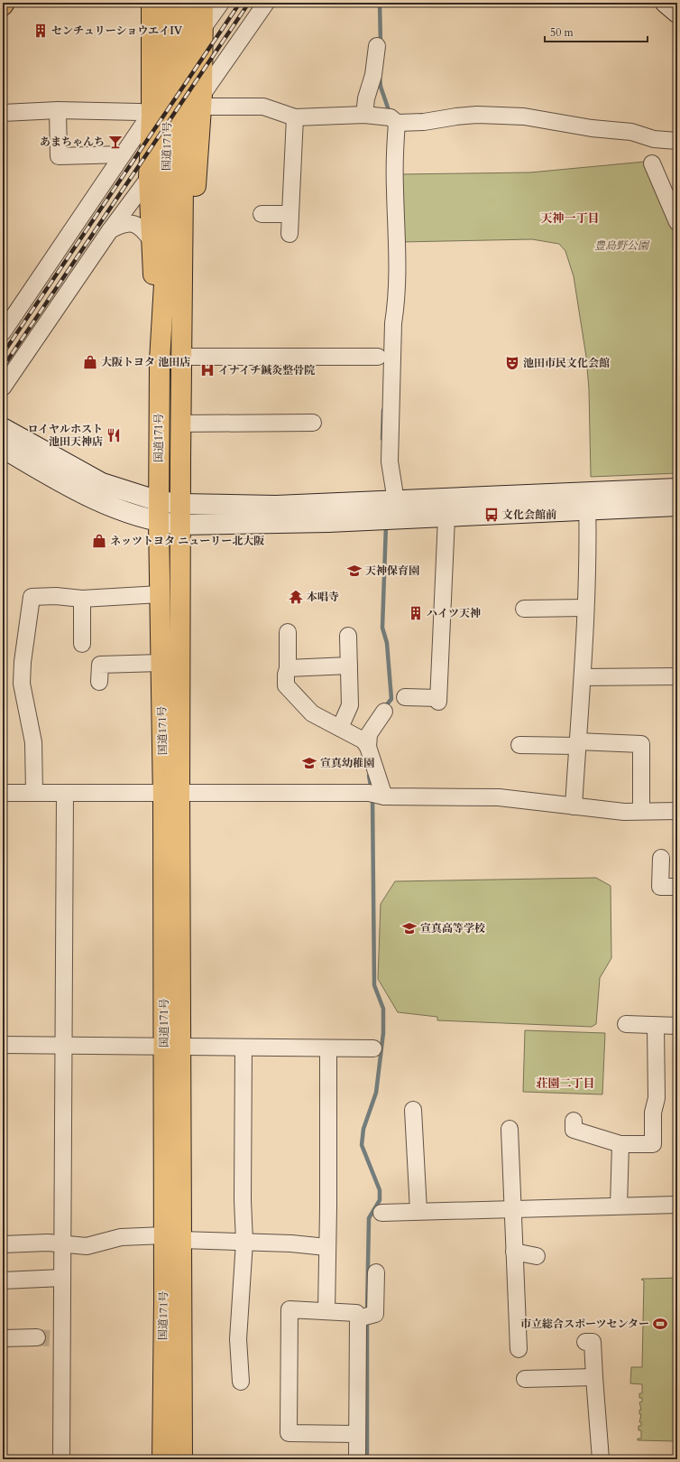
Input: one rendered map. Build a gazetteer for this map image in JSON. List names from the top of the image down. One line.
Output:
{"streets":{"highway":["国道171号"]},"districts":["天神一丁目","荘園二丁目"],"parks":["豊島野公園"],"places":{"building":["センチュリーショウエイIV","ハイツ天神"],"bar":["あまちゃんち"],"shop":["大阪トヨタ 池田店","ネッツトヨタ ニューリー北大阪"],"theatre":["池田市民文化会館"],"hospital":["イナイチ鍼灸整骨院"],"restaurant":["ロイヤルホスト 池田天神店"],"bus stop":["文化会館前"],"school or university":["天神保育園","宣真幼稚園","宣真高等学校"],"temple":["本唱寺"],"sports":["市立総合スポーツセンター"]},"scale_bar":"50 m"}
